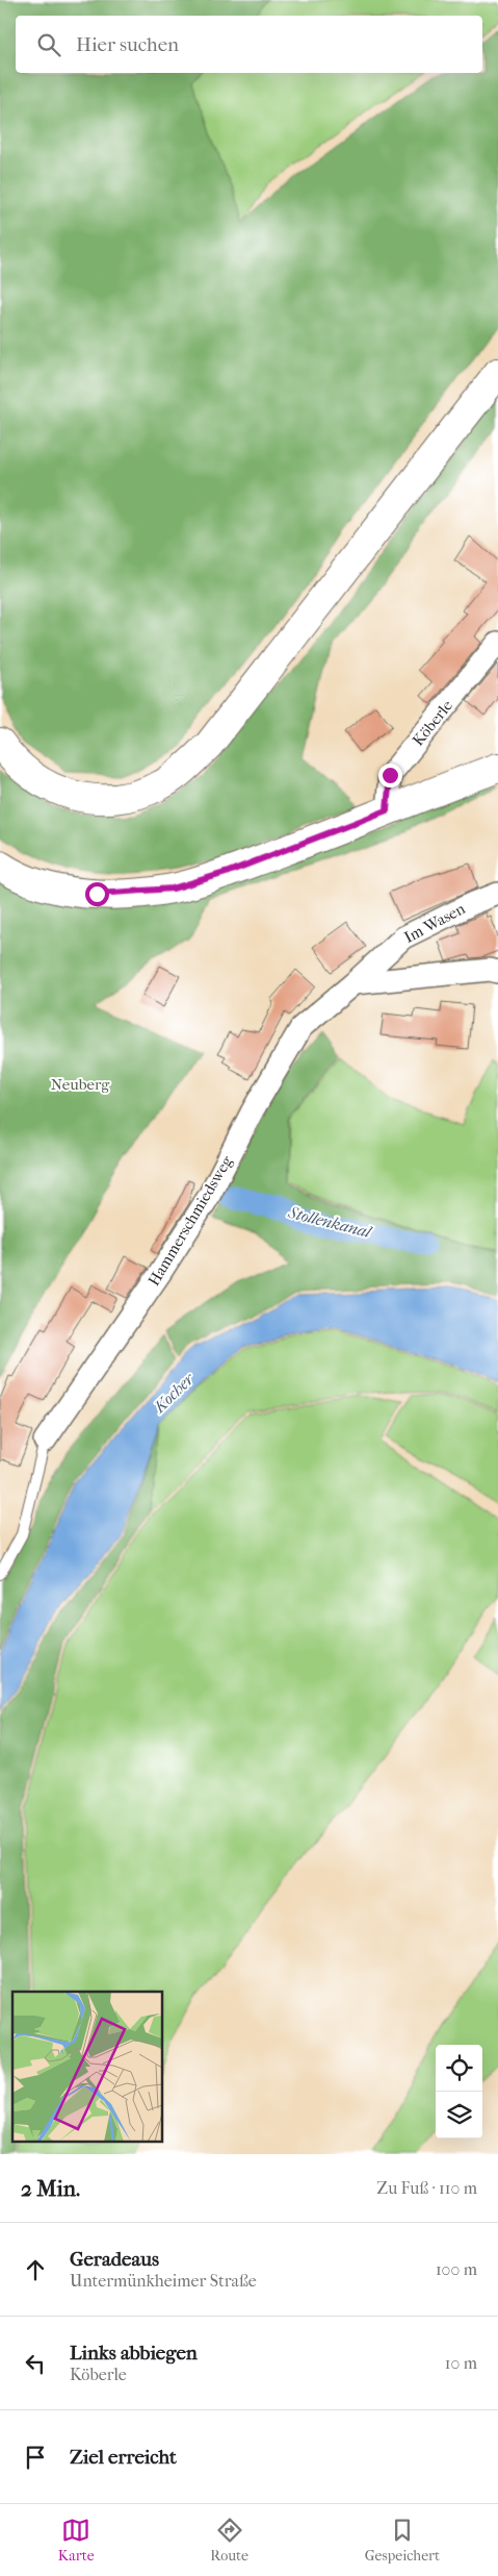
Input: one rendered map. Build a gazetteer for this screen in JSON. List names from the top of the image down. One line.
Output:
{"streets":{"street":["Köberle","Im Wasen","Hammerschmiedsweg"]},"crossings":[["Im Wasen","Hammerschmiedsweg"]],"water":["Stollenkanal","Kocher"],"parks":["Neuberg"],"page":{"search":"Hier suchen","heading":["2 Min.","Zu Fuß · 110 m"],"list":[["Geradeaus","Untermünkheimer Straße","100 m"],["Links abbiegen","Köberle","10 m"],"Ziel erreicht"],"nav":["Karte","Route","Gespeichert"]}}
